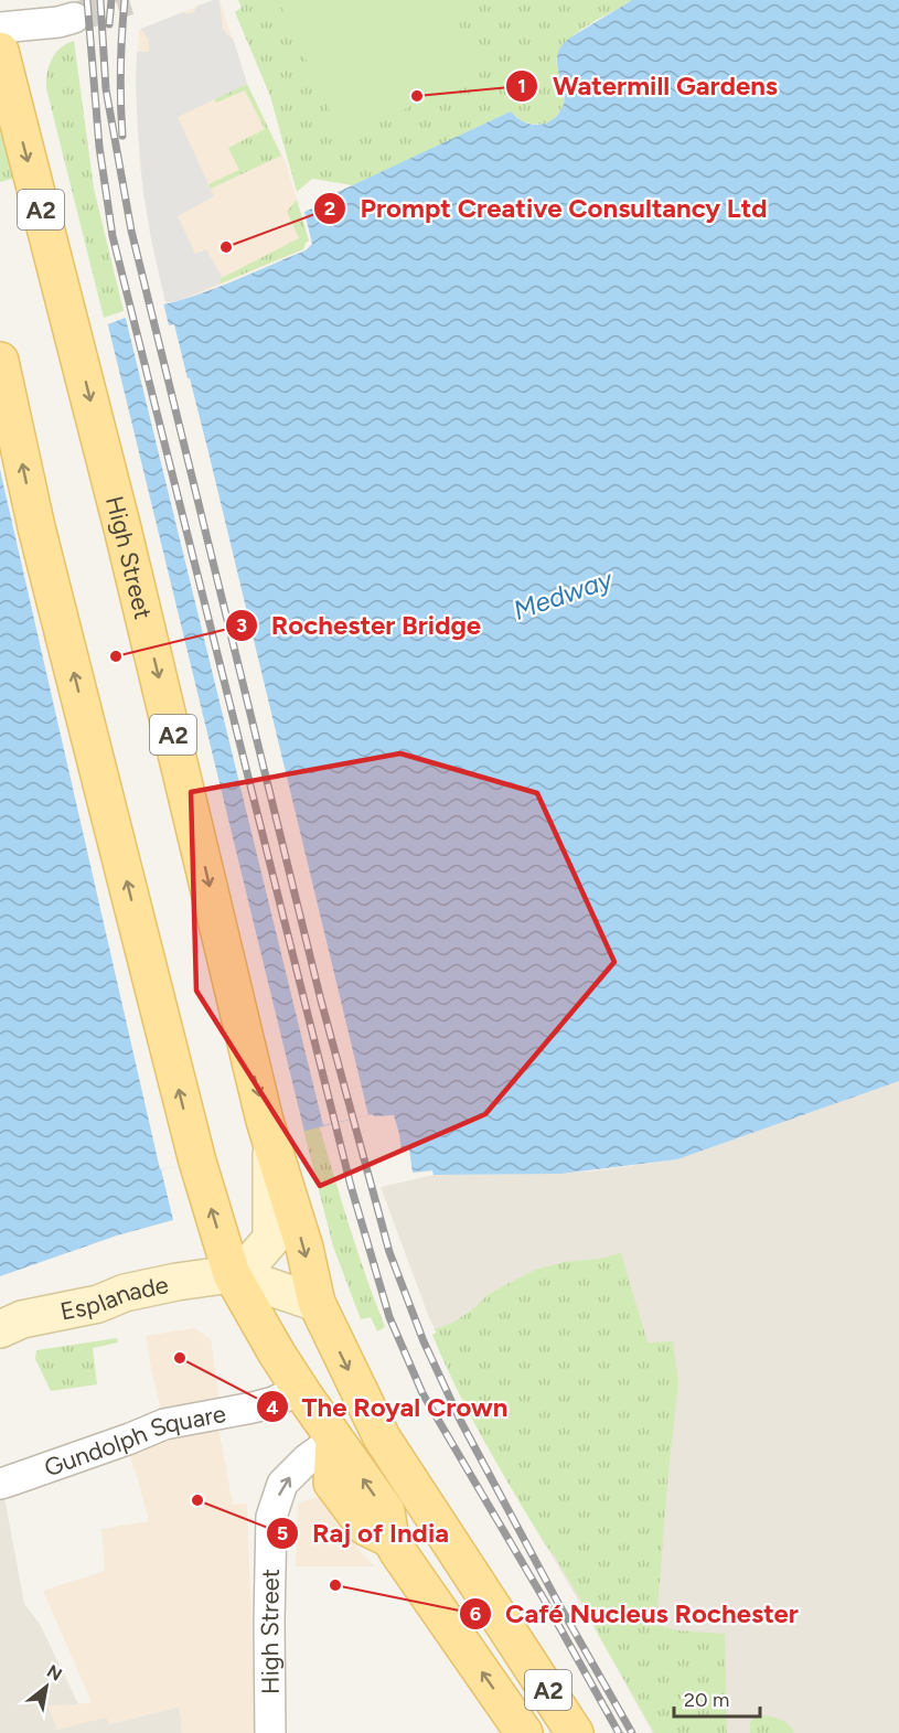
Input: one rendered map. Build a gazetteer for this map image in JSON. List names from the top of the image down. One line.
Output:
{"streets":{"main road":["A2","High Street"],"street":["Esplanade","Gundolph Square"]},"crossings":[["A2","High Street"],["A2","Esplanade"],["High Street","Esplanade"]],"water":["Medway"],"places":["Watermill Gardens","Prompt Creative Consultancy Ltd","Rochester Bridge","The Royal Crown","Raj of India","Café Nucleus Rochester"],"scale_bar":"20 m","north":"top right"}
